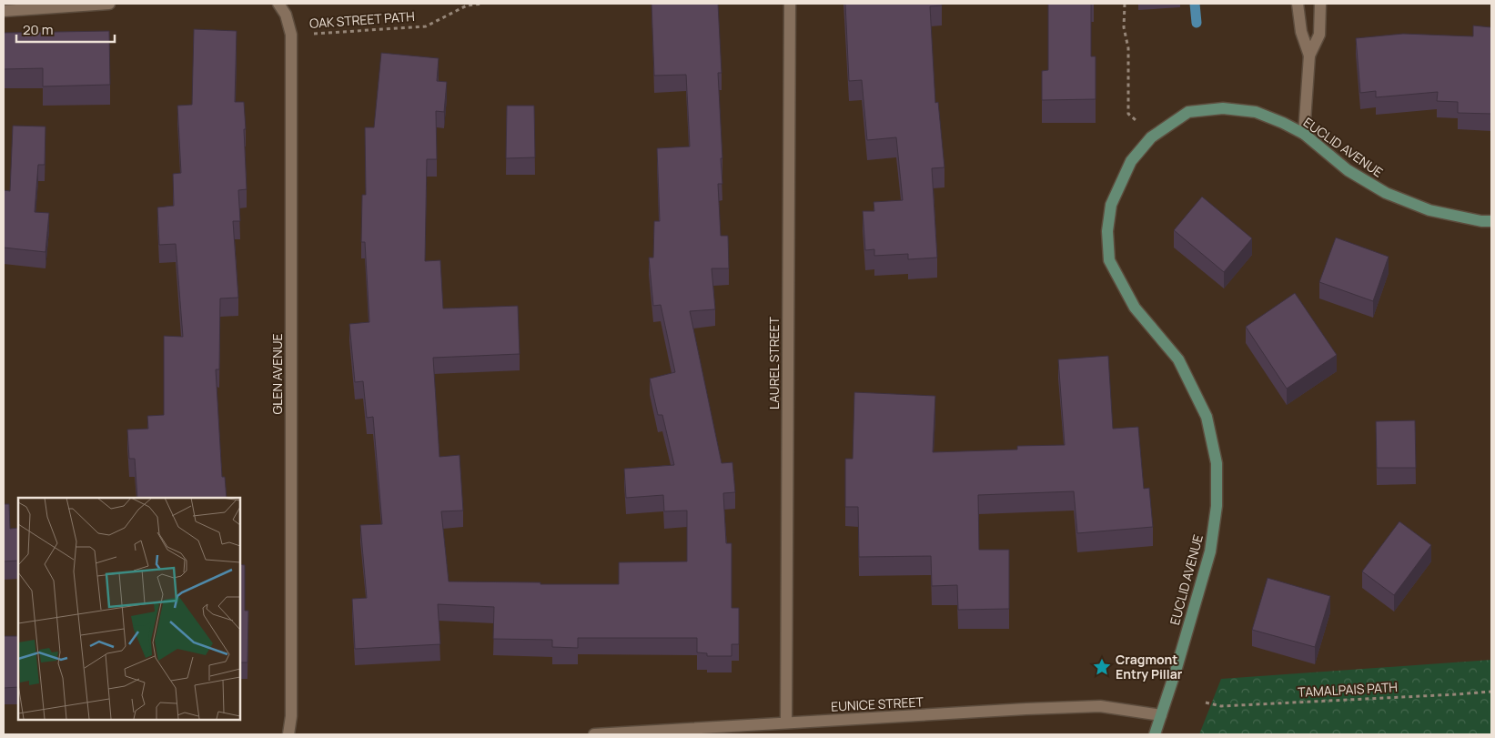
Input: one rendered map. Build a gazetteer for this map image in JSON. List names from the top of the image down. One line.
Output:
{"streets":{"street":["EUCLID AVENUE","LAUREL STREET","GLEN AVENUE","EUNICE STREET"],"path":["OAK STREET PATH","TAMALPAIS PATH"]},"crossings":[["OAK STREET PATH","GLEN AVENUE"],["EUCLID AVENUE","EUNICE STREET"],["LAUREL STREET","EUNICE STREET"]],"places":{"place":["Cragmont Entry Pillar"]},"scale_bar":"20 m"}
